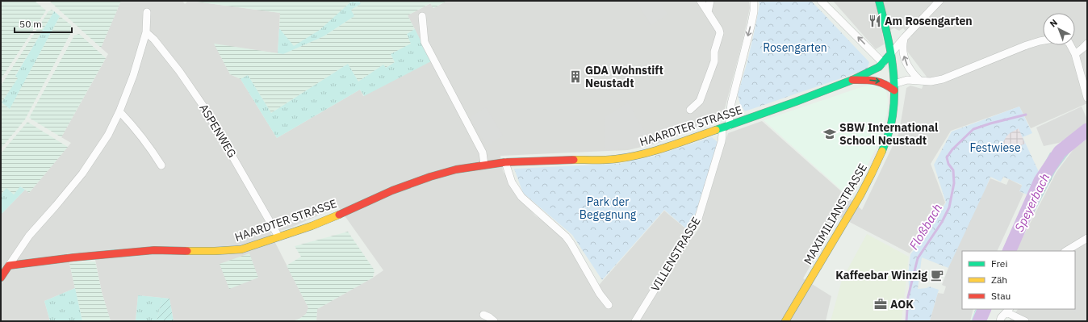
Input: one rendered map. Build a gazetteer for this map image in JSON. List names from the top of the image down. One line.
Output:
{"streets":{"street":["HAARDTER STRASSE","ASPENWEG","MAXIMILIANSTRASSE","VILLENSTRASSE"]},"crossings":[["HAARDTER STRASSE","ASPENWEG"],["HAARDTER STRASSE","MAXIMILIANSTRASSE"],["HAARDTER STRASSE","VILLENSTRASSE"]],"water":["Speyerbach","Floßbach"],"parks":["Rosengarten","Festwiese","Park der Begegnung"],"places":{"restaurant":["Am Rosengarten"],"building":["GDA Wohnstift Neustadt"],"school or university":["SBW International School Neustadt"],"cafe":["Kaffeebar Winzig"],"office":["AOK"]},"legend":["Frei","Zäh","Stau"],"scale_bar":"50 m","north":"top left"}
